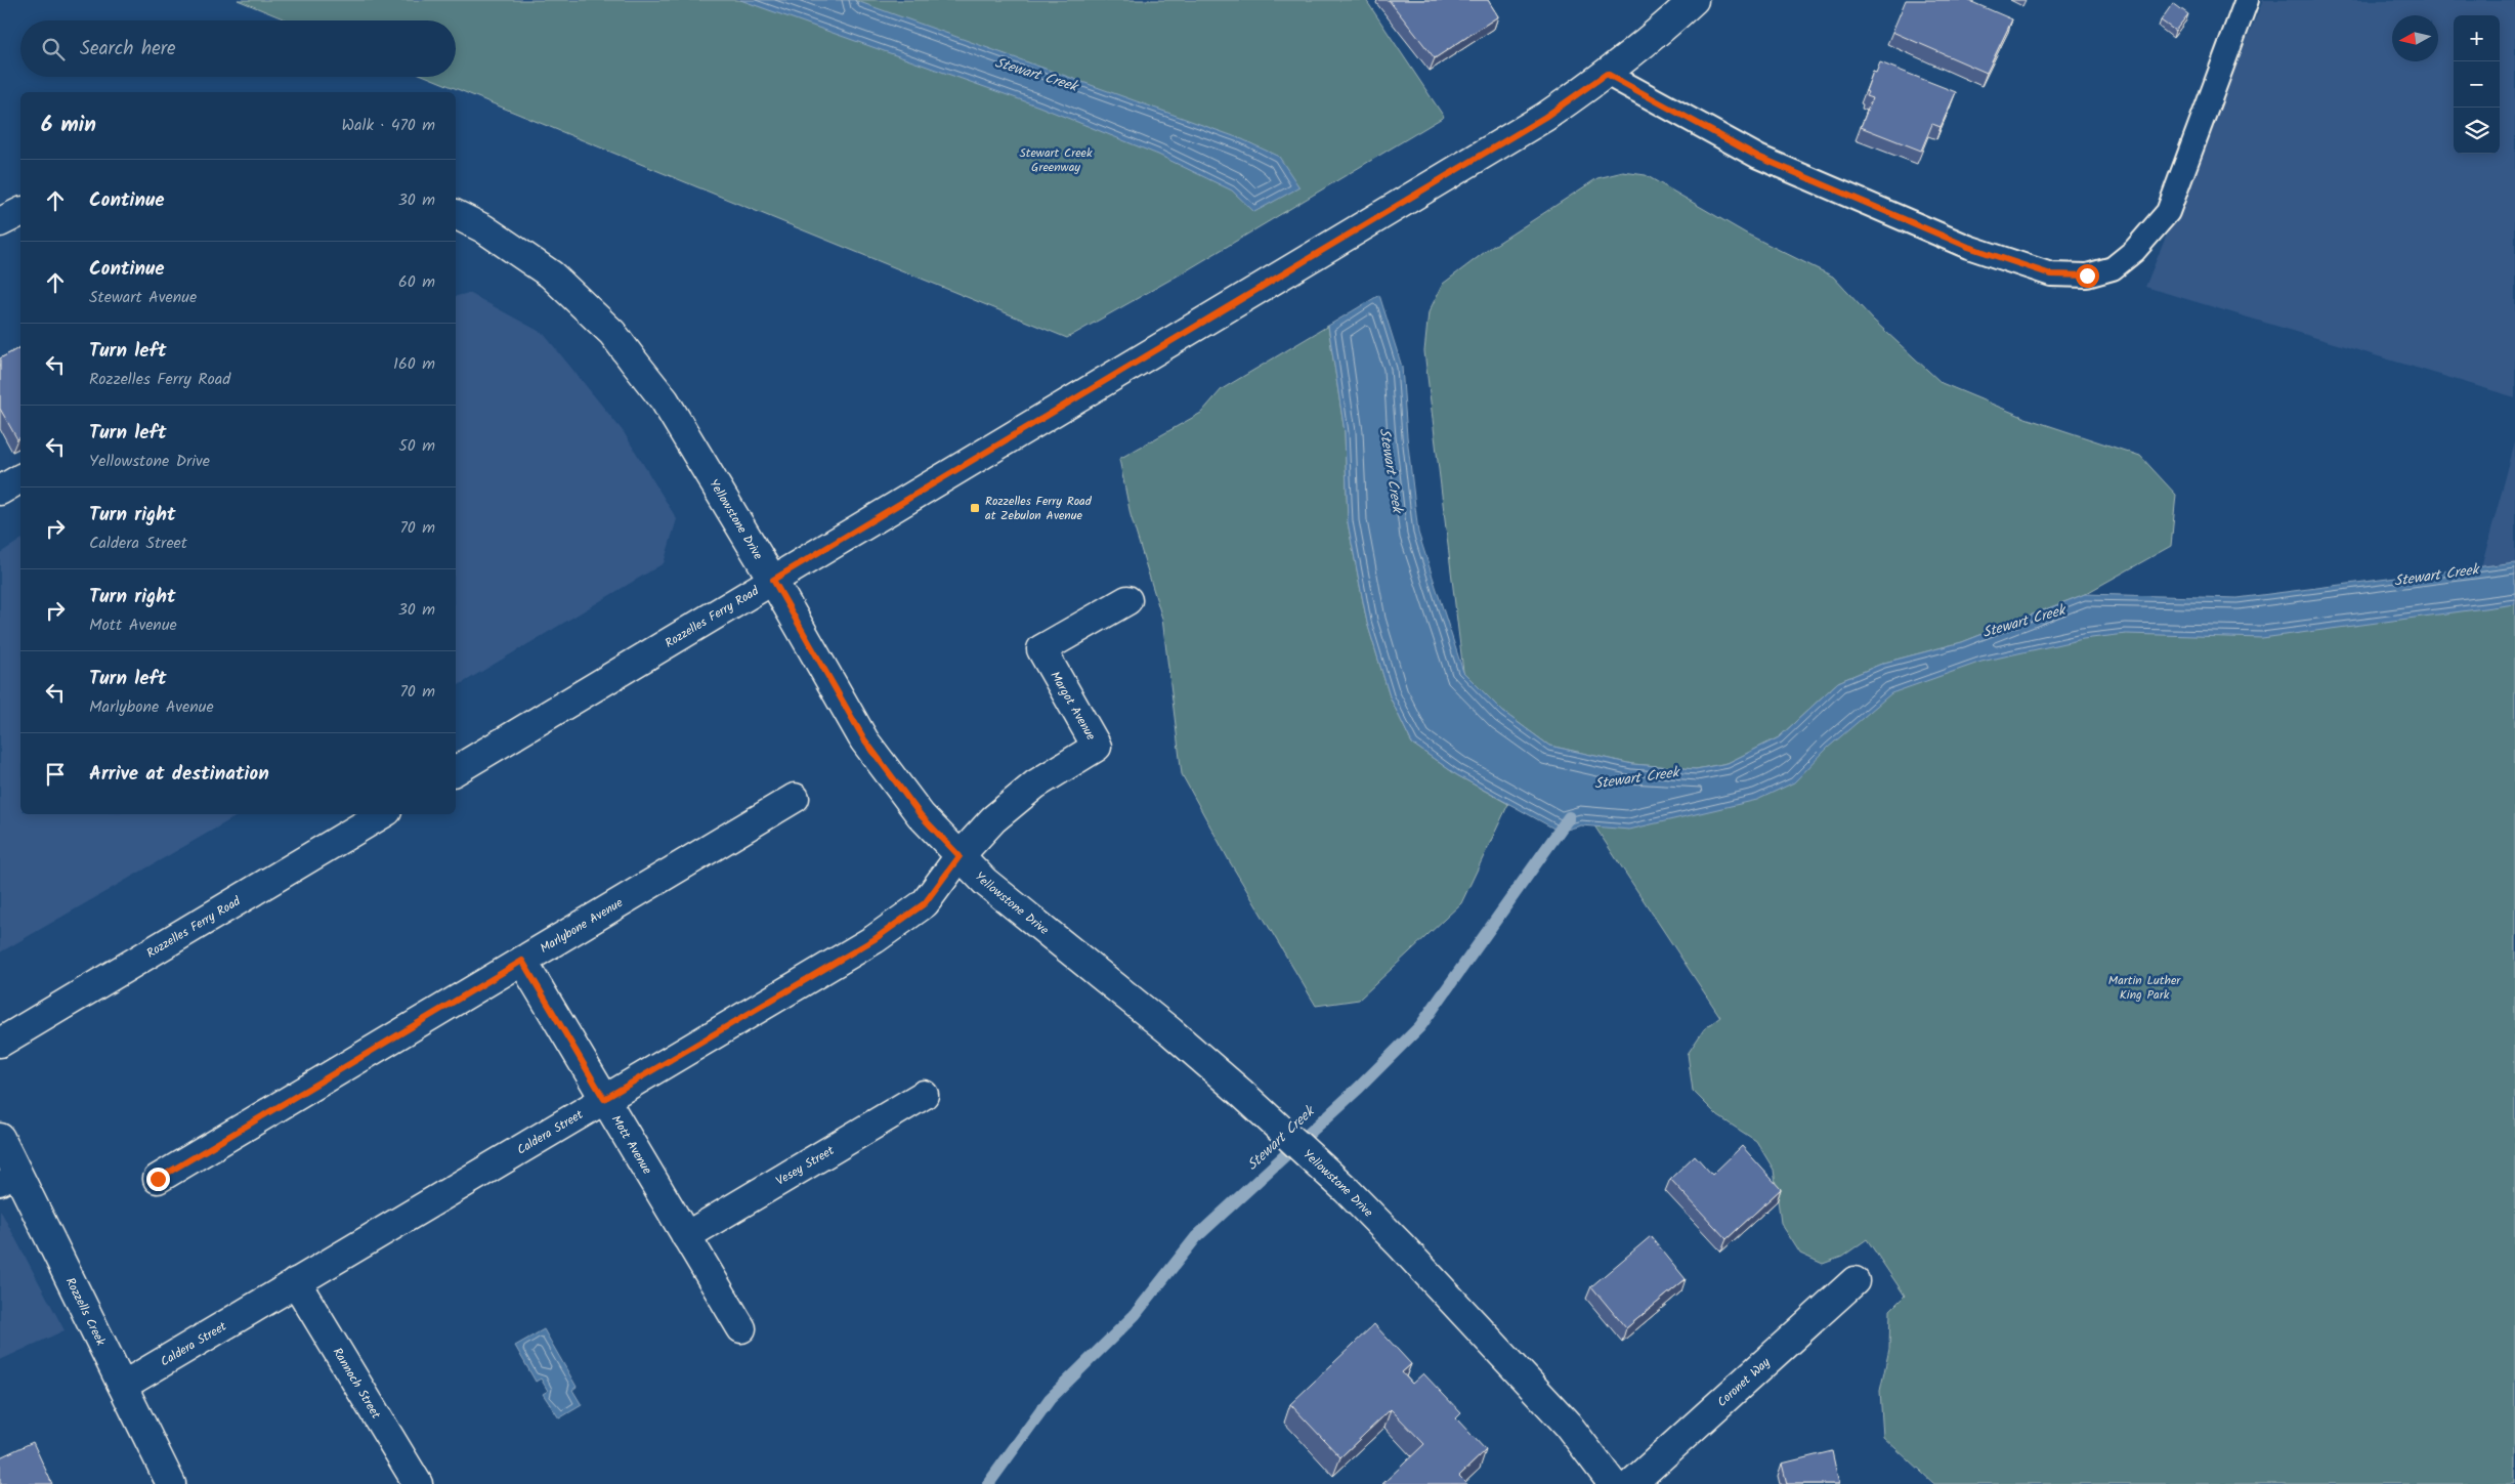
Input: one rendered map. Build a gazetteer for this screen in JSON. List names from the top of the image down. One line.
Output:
{"streets":{"street":["Yellowstone Drive","Rozzelles Ferry Road","Margot Avenue","Marlybone Avenue","Caldera Street","Mott Avenue","Vesey Street","Rozzells Creek","Coronet Way","Rannoch Street"]},"crossings":[["Yellowstone Drive","Rozzelles Ferry Road"],["Yellowstone Drive","Margot Avenue"],["Yellowstone Drive","Caldera Street"],["Margot Avenue","Caldera Street"],["Marlybone Avenue","Mott Avenue"],["Caldera Street","Mott Avenue"],["Caldera Street","Rozzells Creek"],["Caldera Street","Rannoch Street"],["Mott Avenue","Vesey Street"]],"water":["Stewart Creek"],"parks":["Stewart Creek Greenway","Martin Luther King Park"],"places":{"transit":["Rozzelles Ferry Road at Zebulon Avenue"]},"north":"left","page":{"map_buttons":["+","−"],"search":"Search here","heading":["6 min","Walk · 470 m"],"list":[["Continue","30 m"],["Continue","Stewart Avenue","60 m"],["Turn left","Rozzelles Ferry Road","160 m"],["Turn left","Yellowstone Drive","50 m"],["Turn right","Caldera Street","70 m"],["Turn right","Mott Avenue","30 m"],["Turn left","Marlybone Avenue","70 m"],"Arrive at destination"]}}
